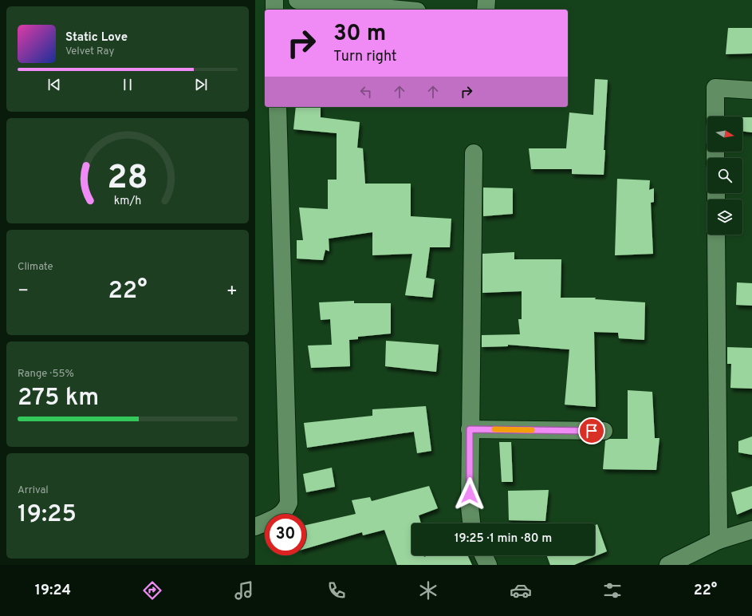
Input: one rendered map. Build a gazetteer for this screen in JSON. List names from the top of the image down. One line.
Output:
{"north":"right","page":{"turn":["30 m","Turn right"],"song":["Static Love","Velvet Ray"],"tile":["Climate",["Range · 55%","275 km"],["Arrival","19:25"]],"heat":["−","22°","+"],"limit":"30","trip":"19:25 · 1 min · 80 m","tabs":["19:24","22°"],"gauge":["28","km/h"]}}
